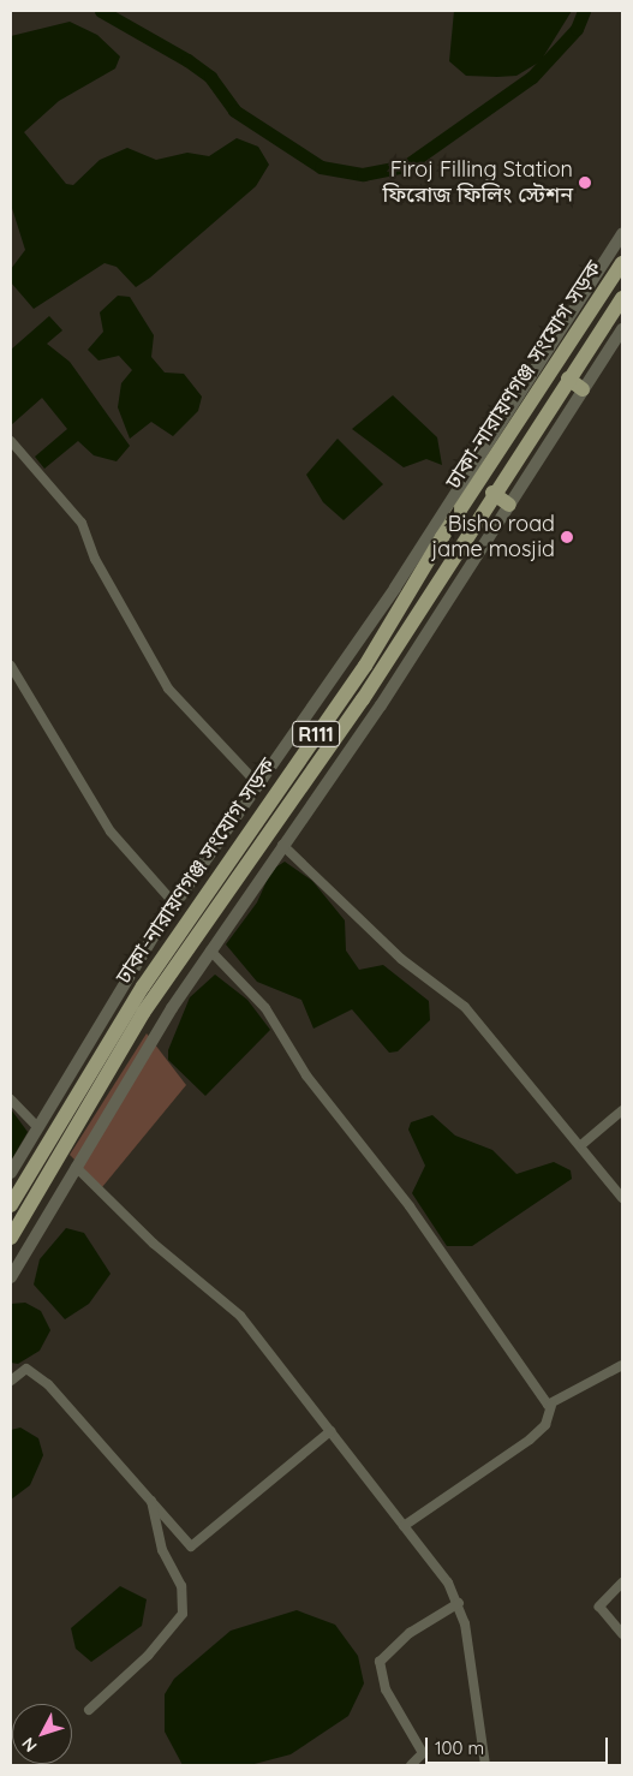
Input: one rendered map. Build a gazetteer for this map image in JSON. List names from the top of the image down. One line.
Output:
{"streets":{"main road":["ঢাকা-নারায়ণগঞ্জ সংযোগ সড়ক","R111"]},"places":["Firoj Filling Station ফিরোজ ফিলিং স্টেশন","Bisho road jame mosjid"],"scale_bar":"100 m","north":"bottom left"}
